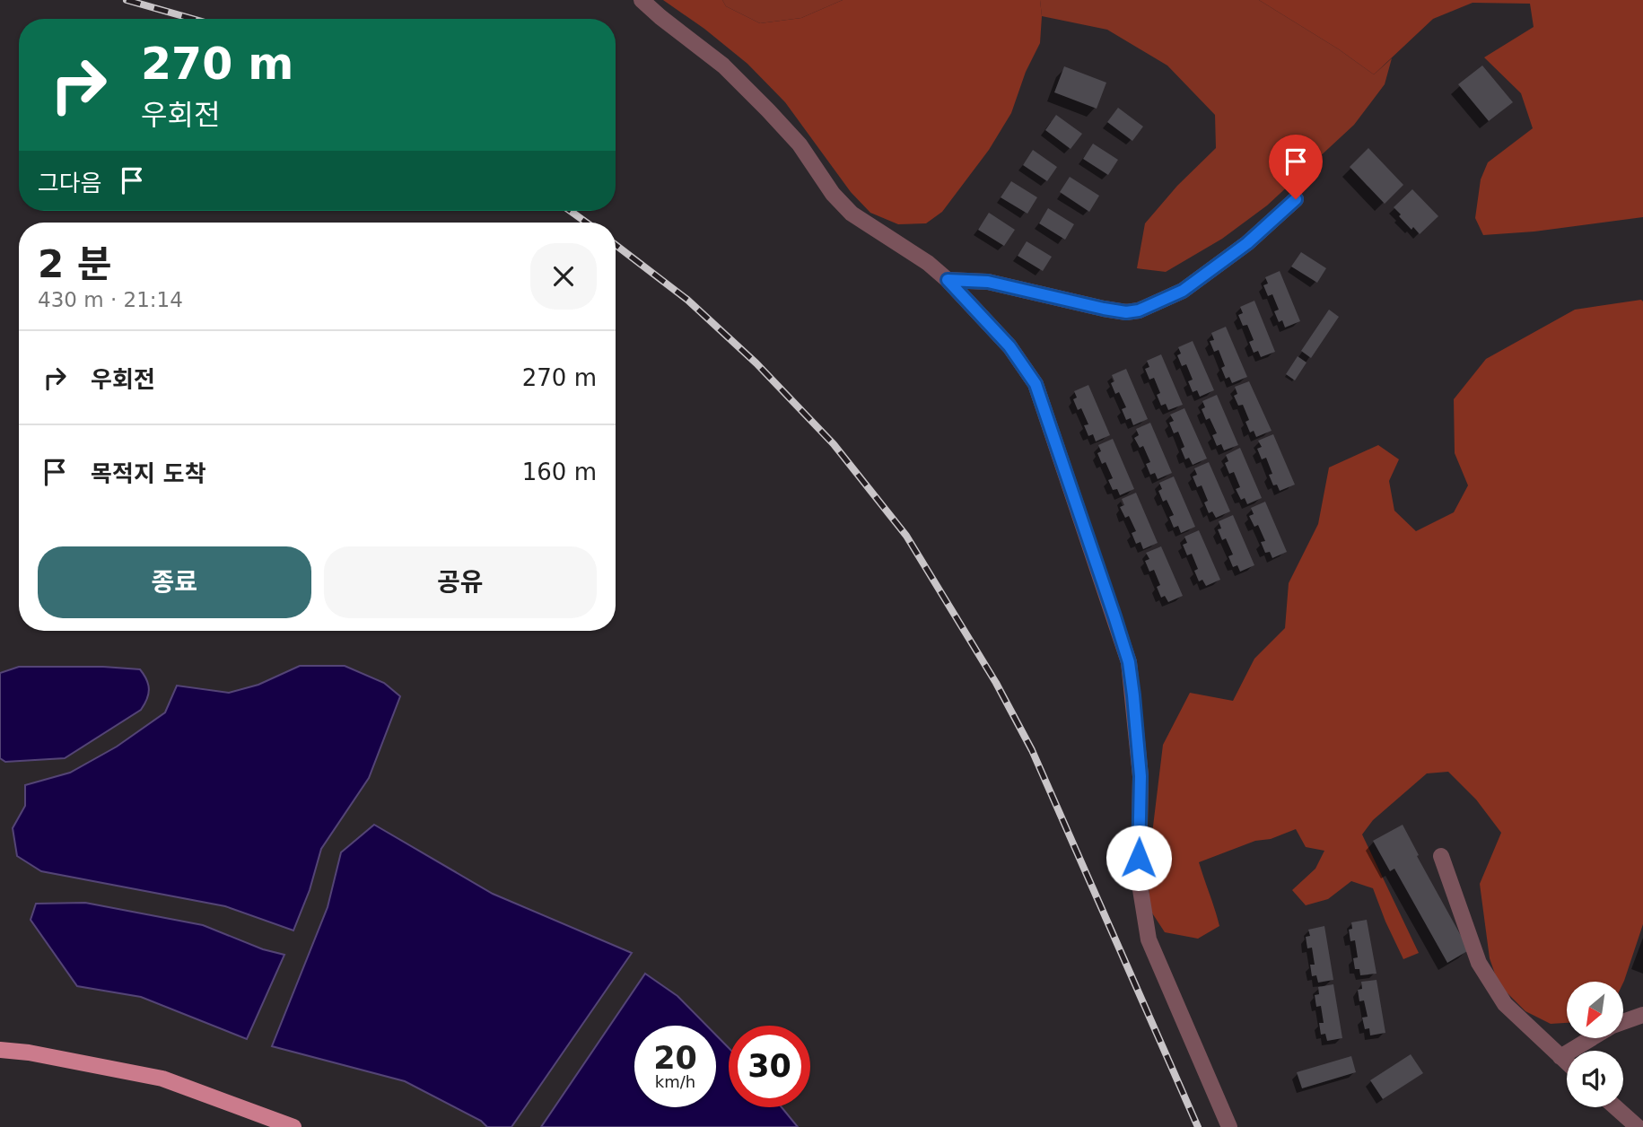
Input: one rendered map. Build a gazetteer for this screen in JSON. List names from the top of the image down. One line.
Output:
{"north":"bottom left","page":{"turn":["270 m","우회전"],"then":"그다음","heading":["2 분","430 m · 21:14"],"list":[{"name":"우회전","value":"270 m"},{"name":"목적지 도착","value":"160 m"}],"buttons":["종료","공유"],"speed":"20 km/h","limit":"30"}}
